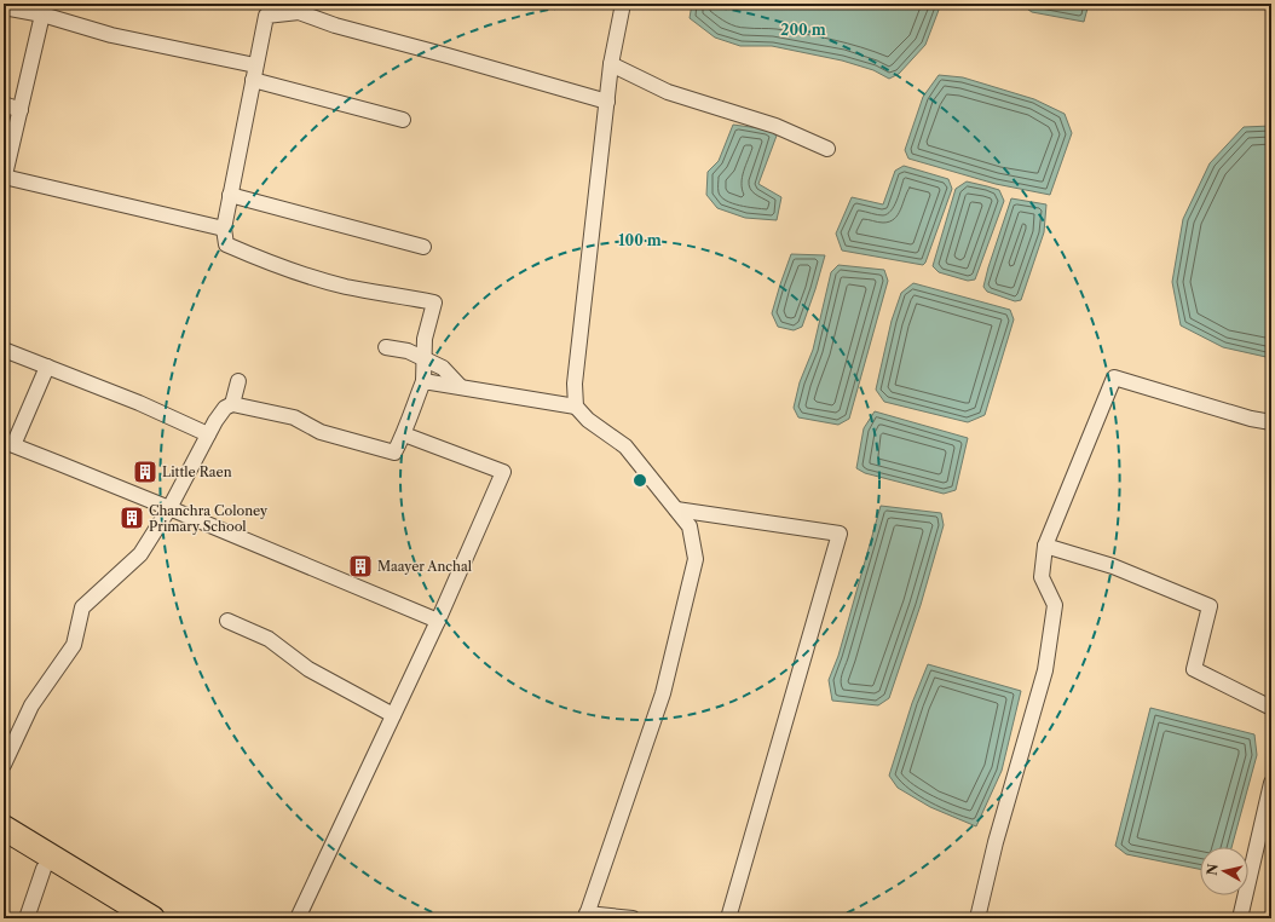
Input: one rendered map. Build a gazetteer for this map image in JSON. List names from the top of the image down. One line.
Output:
{"places":{"building":["Little Raen","Chanchra Coloney Primary School","Maayer Anchal"]},"north":"left","rings":["200 m","100 m"]}
